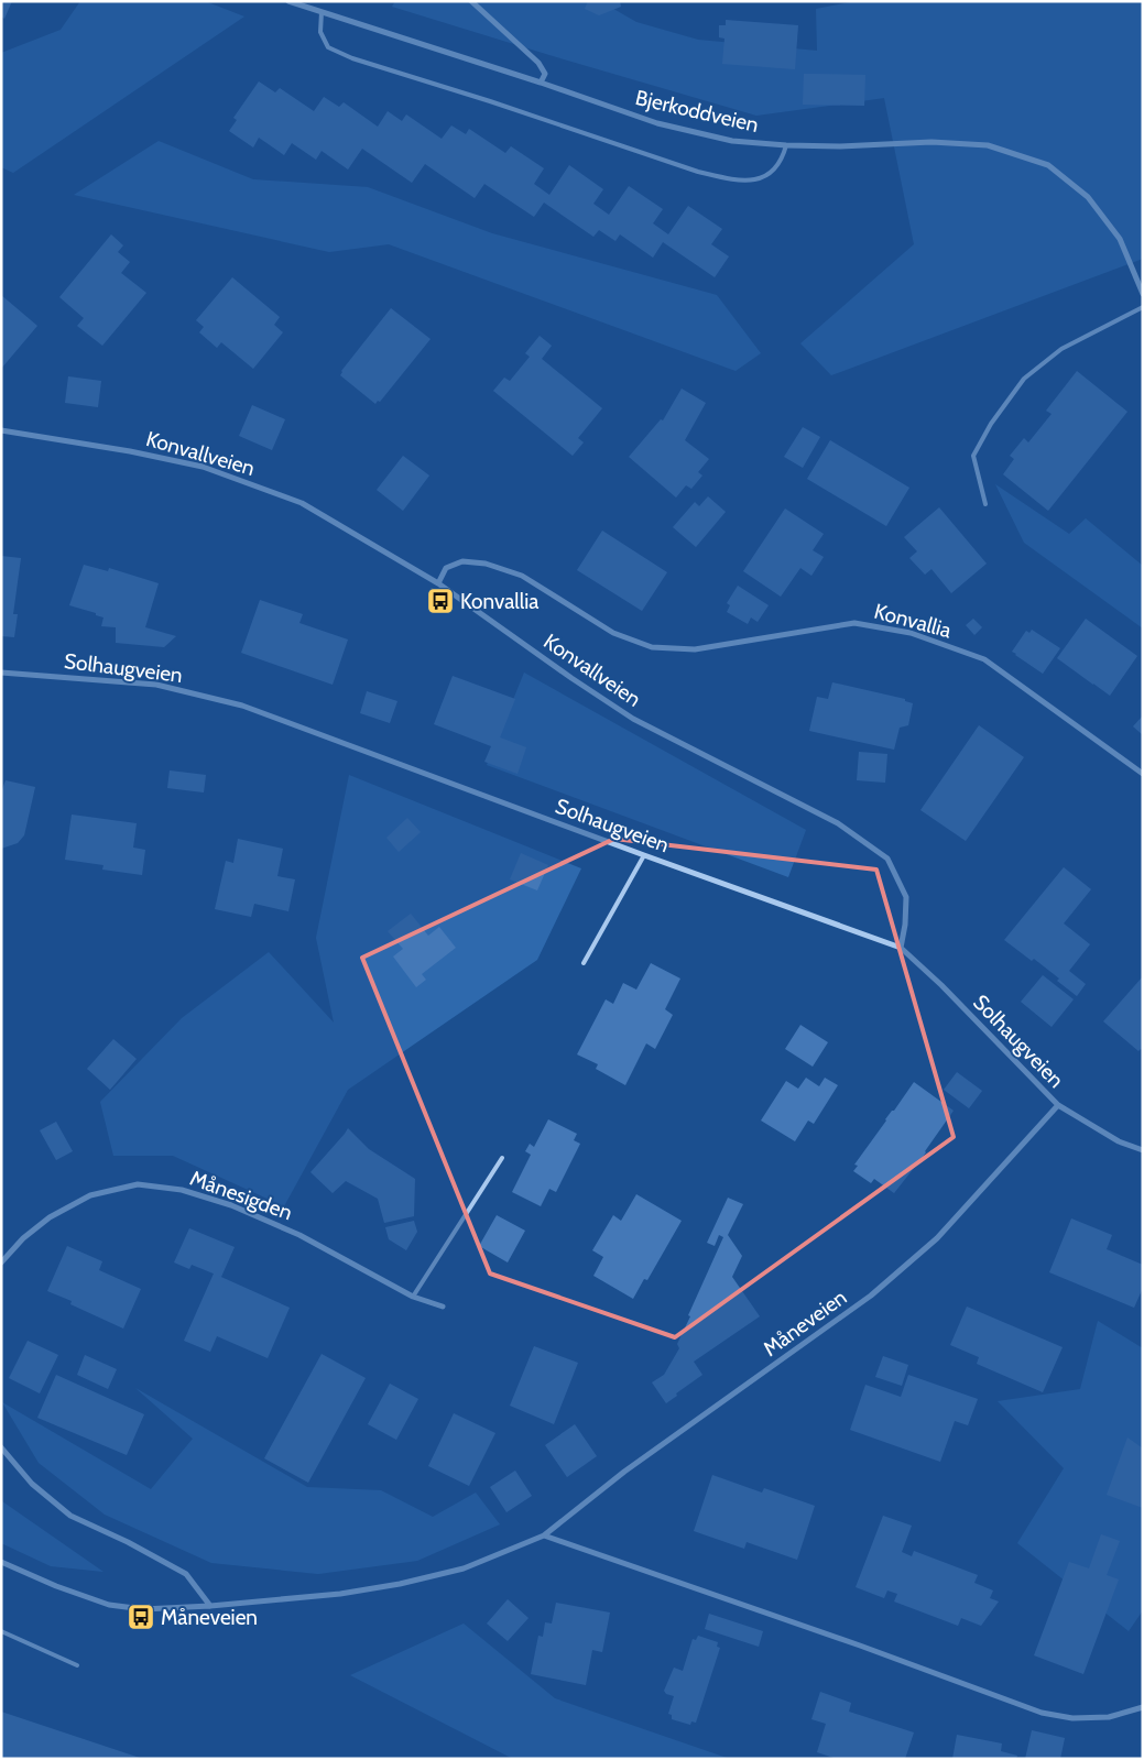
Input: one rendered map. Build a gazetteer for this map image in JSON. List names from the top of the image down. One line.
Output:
{"streets":{"street":["Bjerkoddveien","Konvallveien","Konvallia","Solhaugveien","Månesigden","Måneveien"]},"crossings":[["Konvallveien","Konvallia"],["Konvallveien","Solhaugveien"],["Solhaugveien","Måneveien"]],"places":{"bus stop":["Konvallia","Måneveien"]}}
